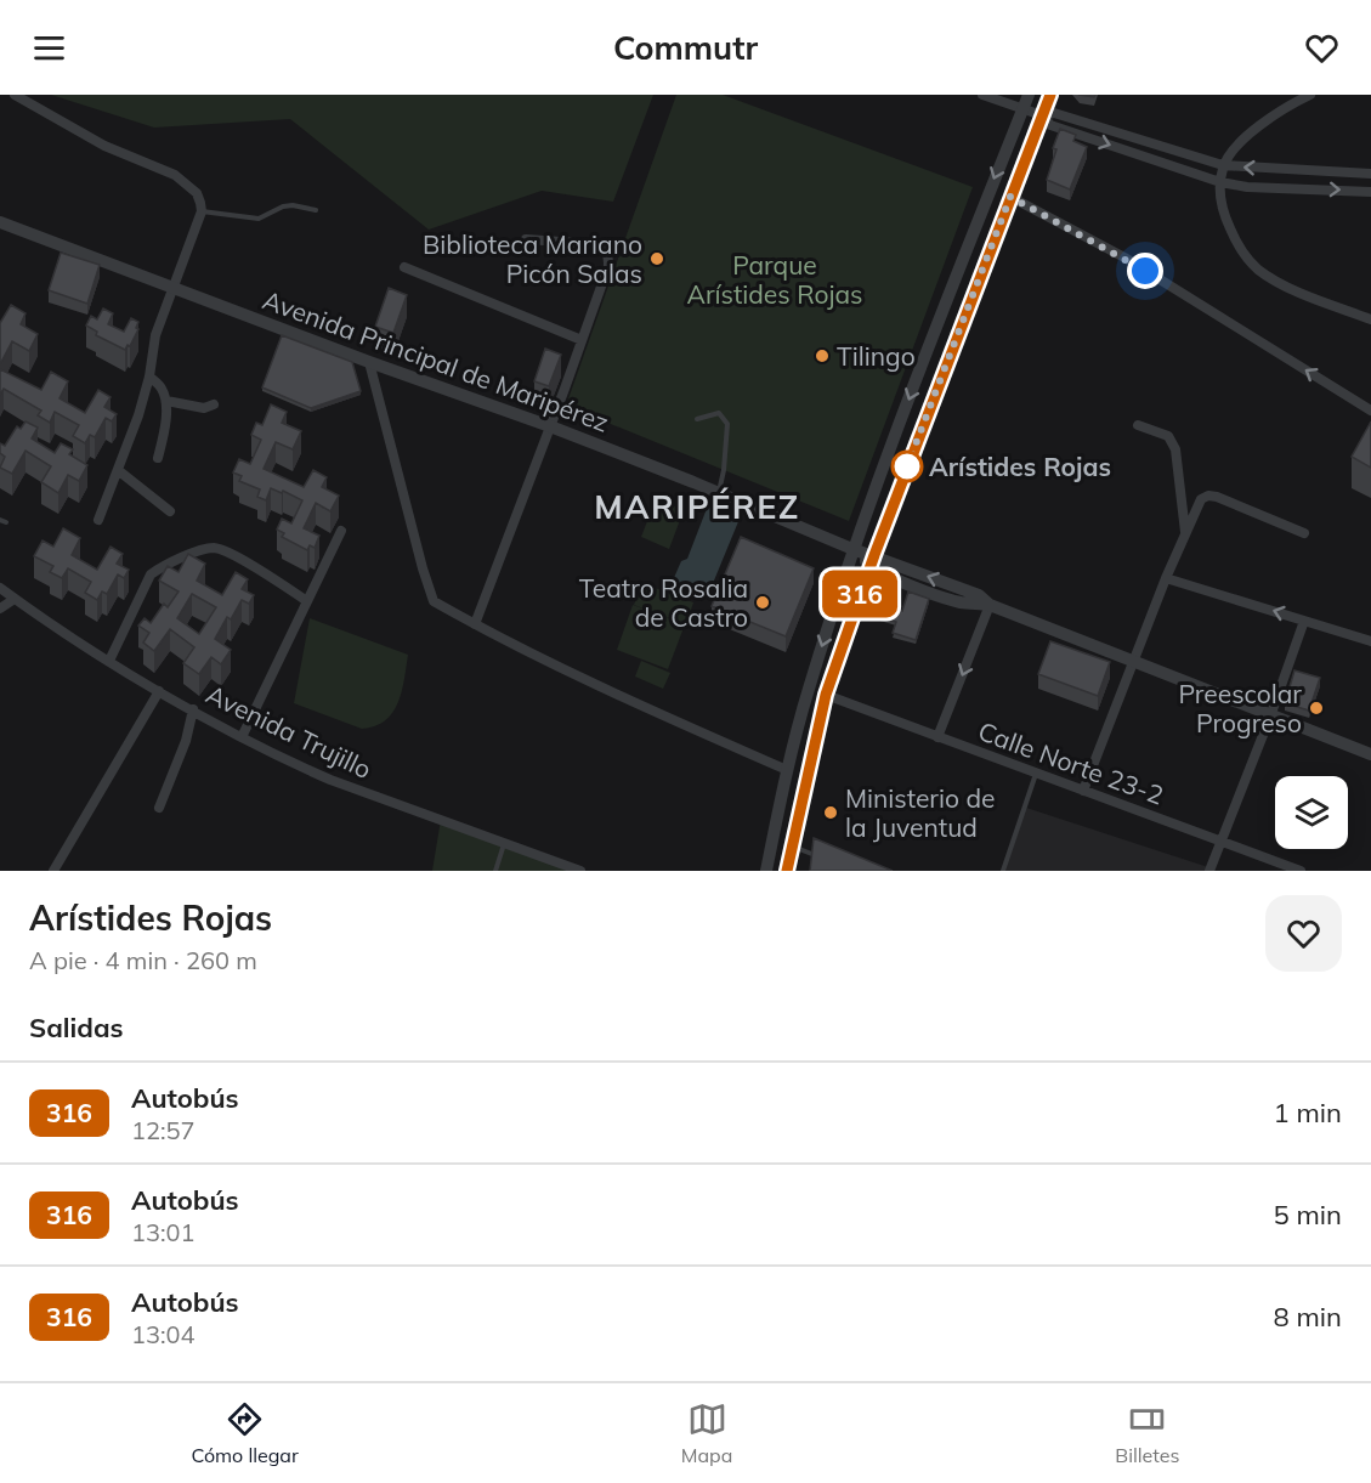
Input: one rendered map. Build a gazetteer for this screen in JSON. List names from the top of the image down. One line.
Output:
{"streets":{"street":["Avenida Principal de Maripérez","Avenida Trujillo","Calle Norte 23-2"]},"districts":["MARIPÉREZ"],"parks":["Parque Arístides Rojas"],"places":["Biblioteca Mariano Picón Salas","Tilingo","Arístides Rojas","Teatro Rosalia de Castro","Preescolar Progreso","Ministerio de la Juventud"],"lines":["bus line 316"],"page":{"header":"Commutr","on_map":"316","heading":[["Arístides Rojas","A pie · 4 min · 260 m"],"Salidas"],"list":[{"mark":"316","name":"Autobús","note":"12:57","value":"1 min"},{"mark":"316","name":"Autobús","note":"13:01","value":"5 min"},{"mark":"316","name":"Autobús","note":"13:04","value":"8 min"}],"tabs":["Cómo llegar","Mapa","Billetes"]}}
